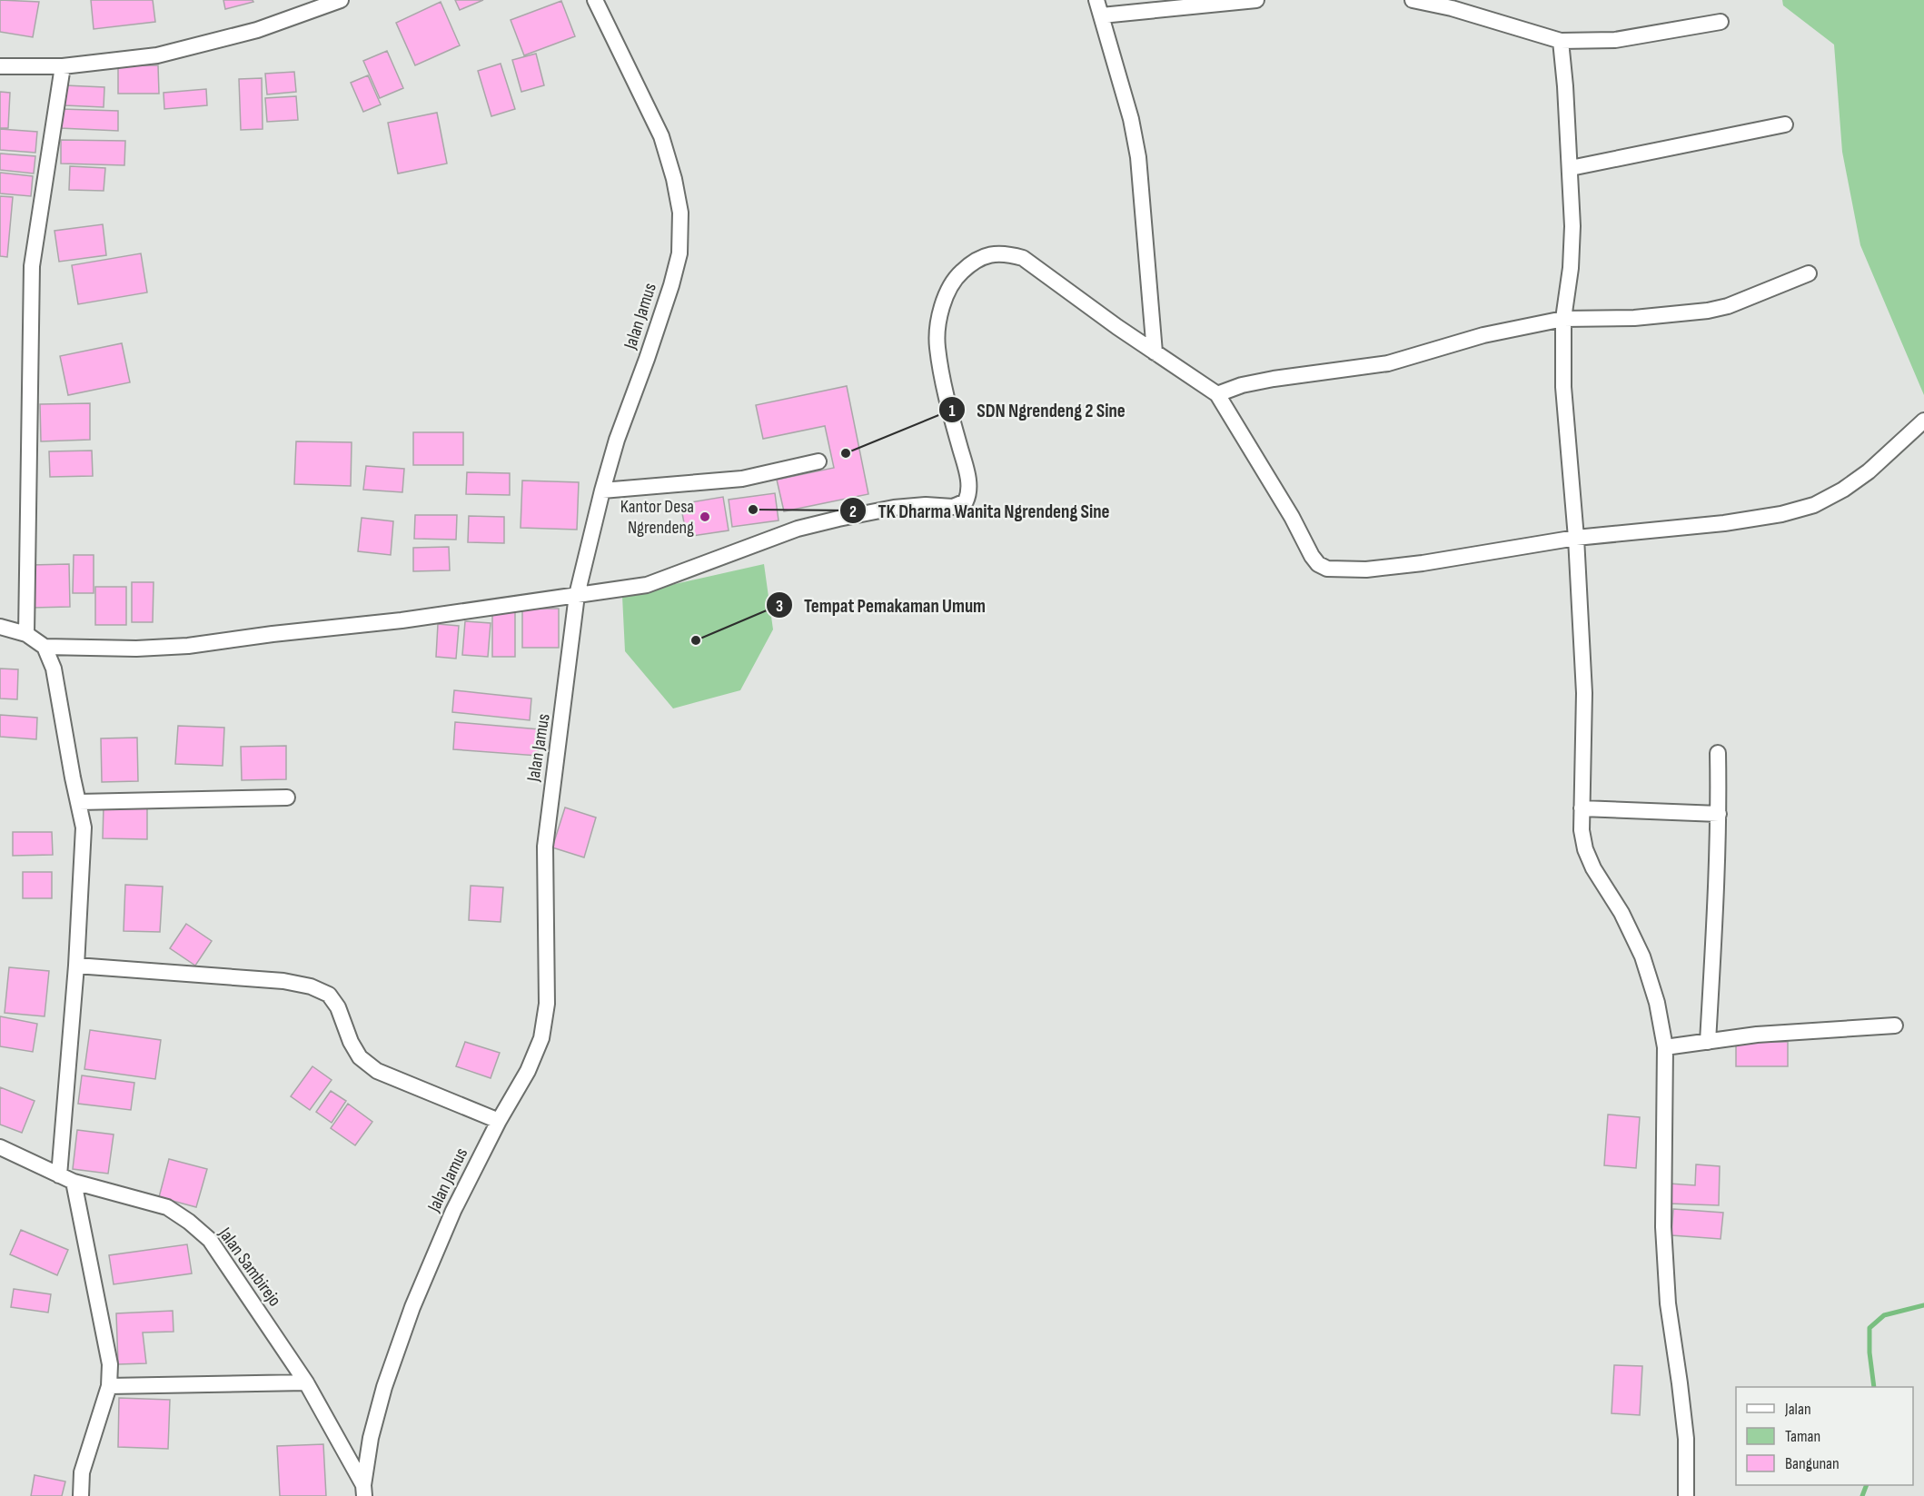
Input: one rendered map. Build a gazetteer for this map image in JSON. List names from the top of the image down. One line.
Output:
{"streets":{"street":["Jalan Jamus","Jalan Sambirejo"]},"crossings":[["Jalan Jamus","Jalan Sambirejo"]],"places":["SDN Ngrendeng 2 Sine","TK Dharma Wanita Ngrendeng Sine","Kantor Desa Ngrendeng","Tempat Pemakaman Umum"],"legend":["Jalan","Taman","Bangunan"]}
